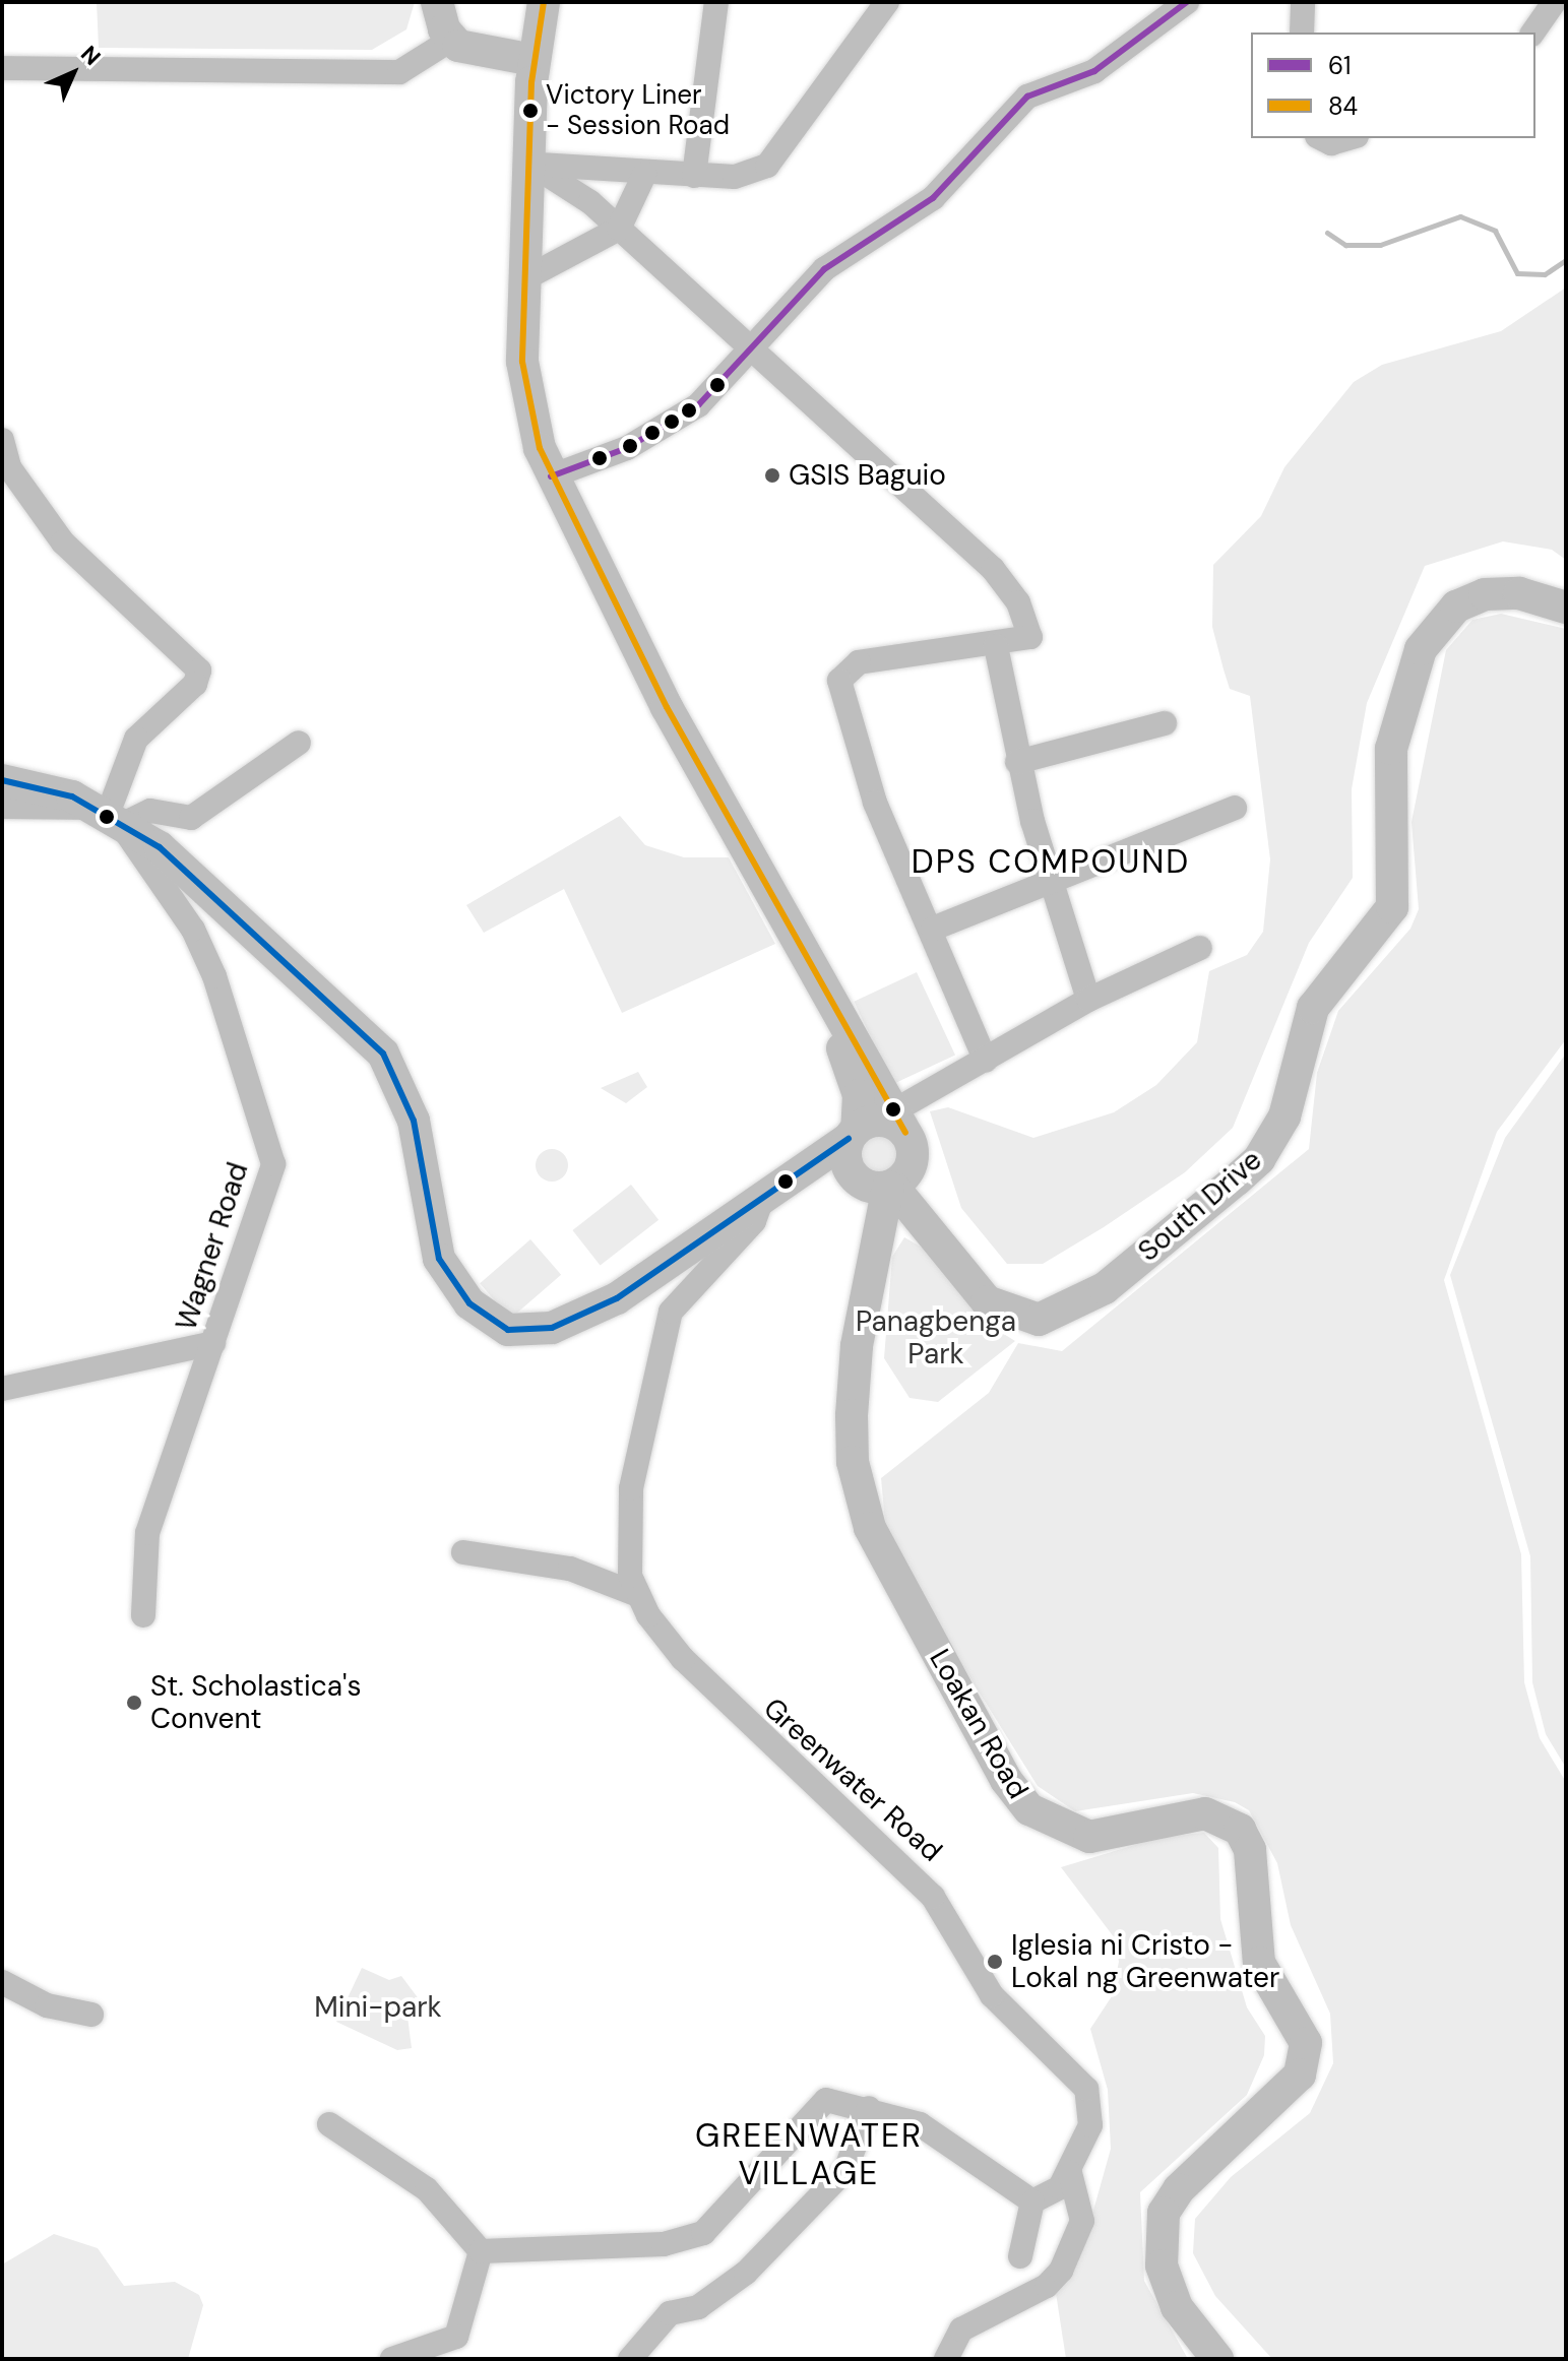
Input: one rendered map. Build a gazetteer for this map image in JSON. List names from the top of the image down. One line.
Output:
{"streets":{"main road":["South Drive","Loakan Road"],"street":["Wagner Road","Greenwater Road"]},"crossings":[["South Drive","Loakan Road"]],"districts":["DPS COMPOUND","GREENWATER VILLAGE"],"parks":["Panagbenga Park","Mini-park"],"places":["Victory Liner - Session Road","GSIS Baguio","St. Scholastica's Convent","Iglesia ni Cristo - Lokal ng Greenwater"],"lines":["transit line 61","transit line 84"],"legend":["61","84"],"north":"top right"}
